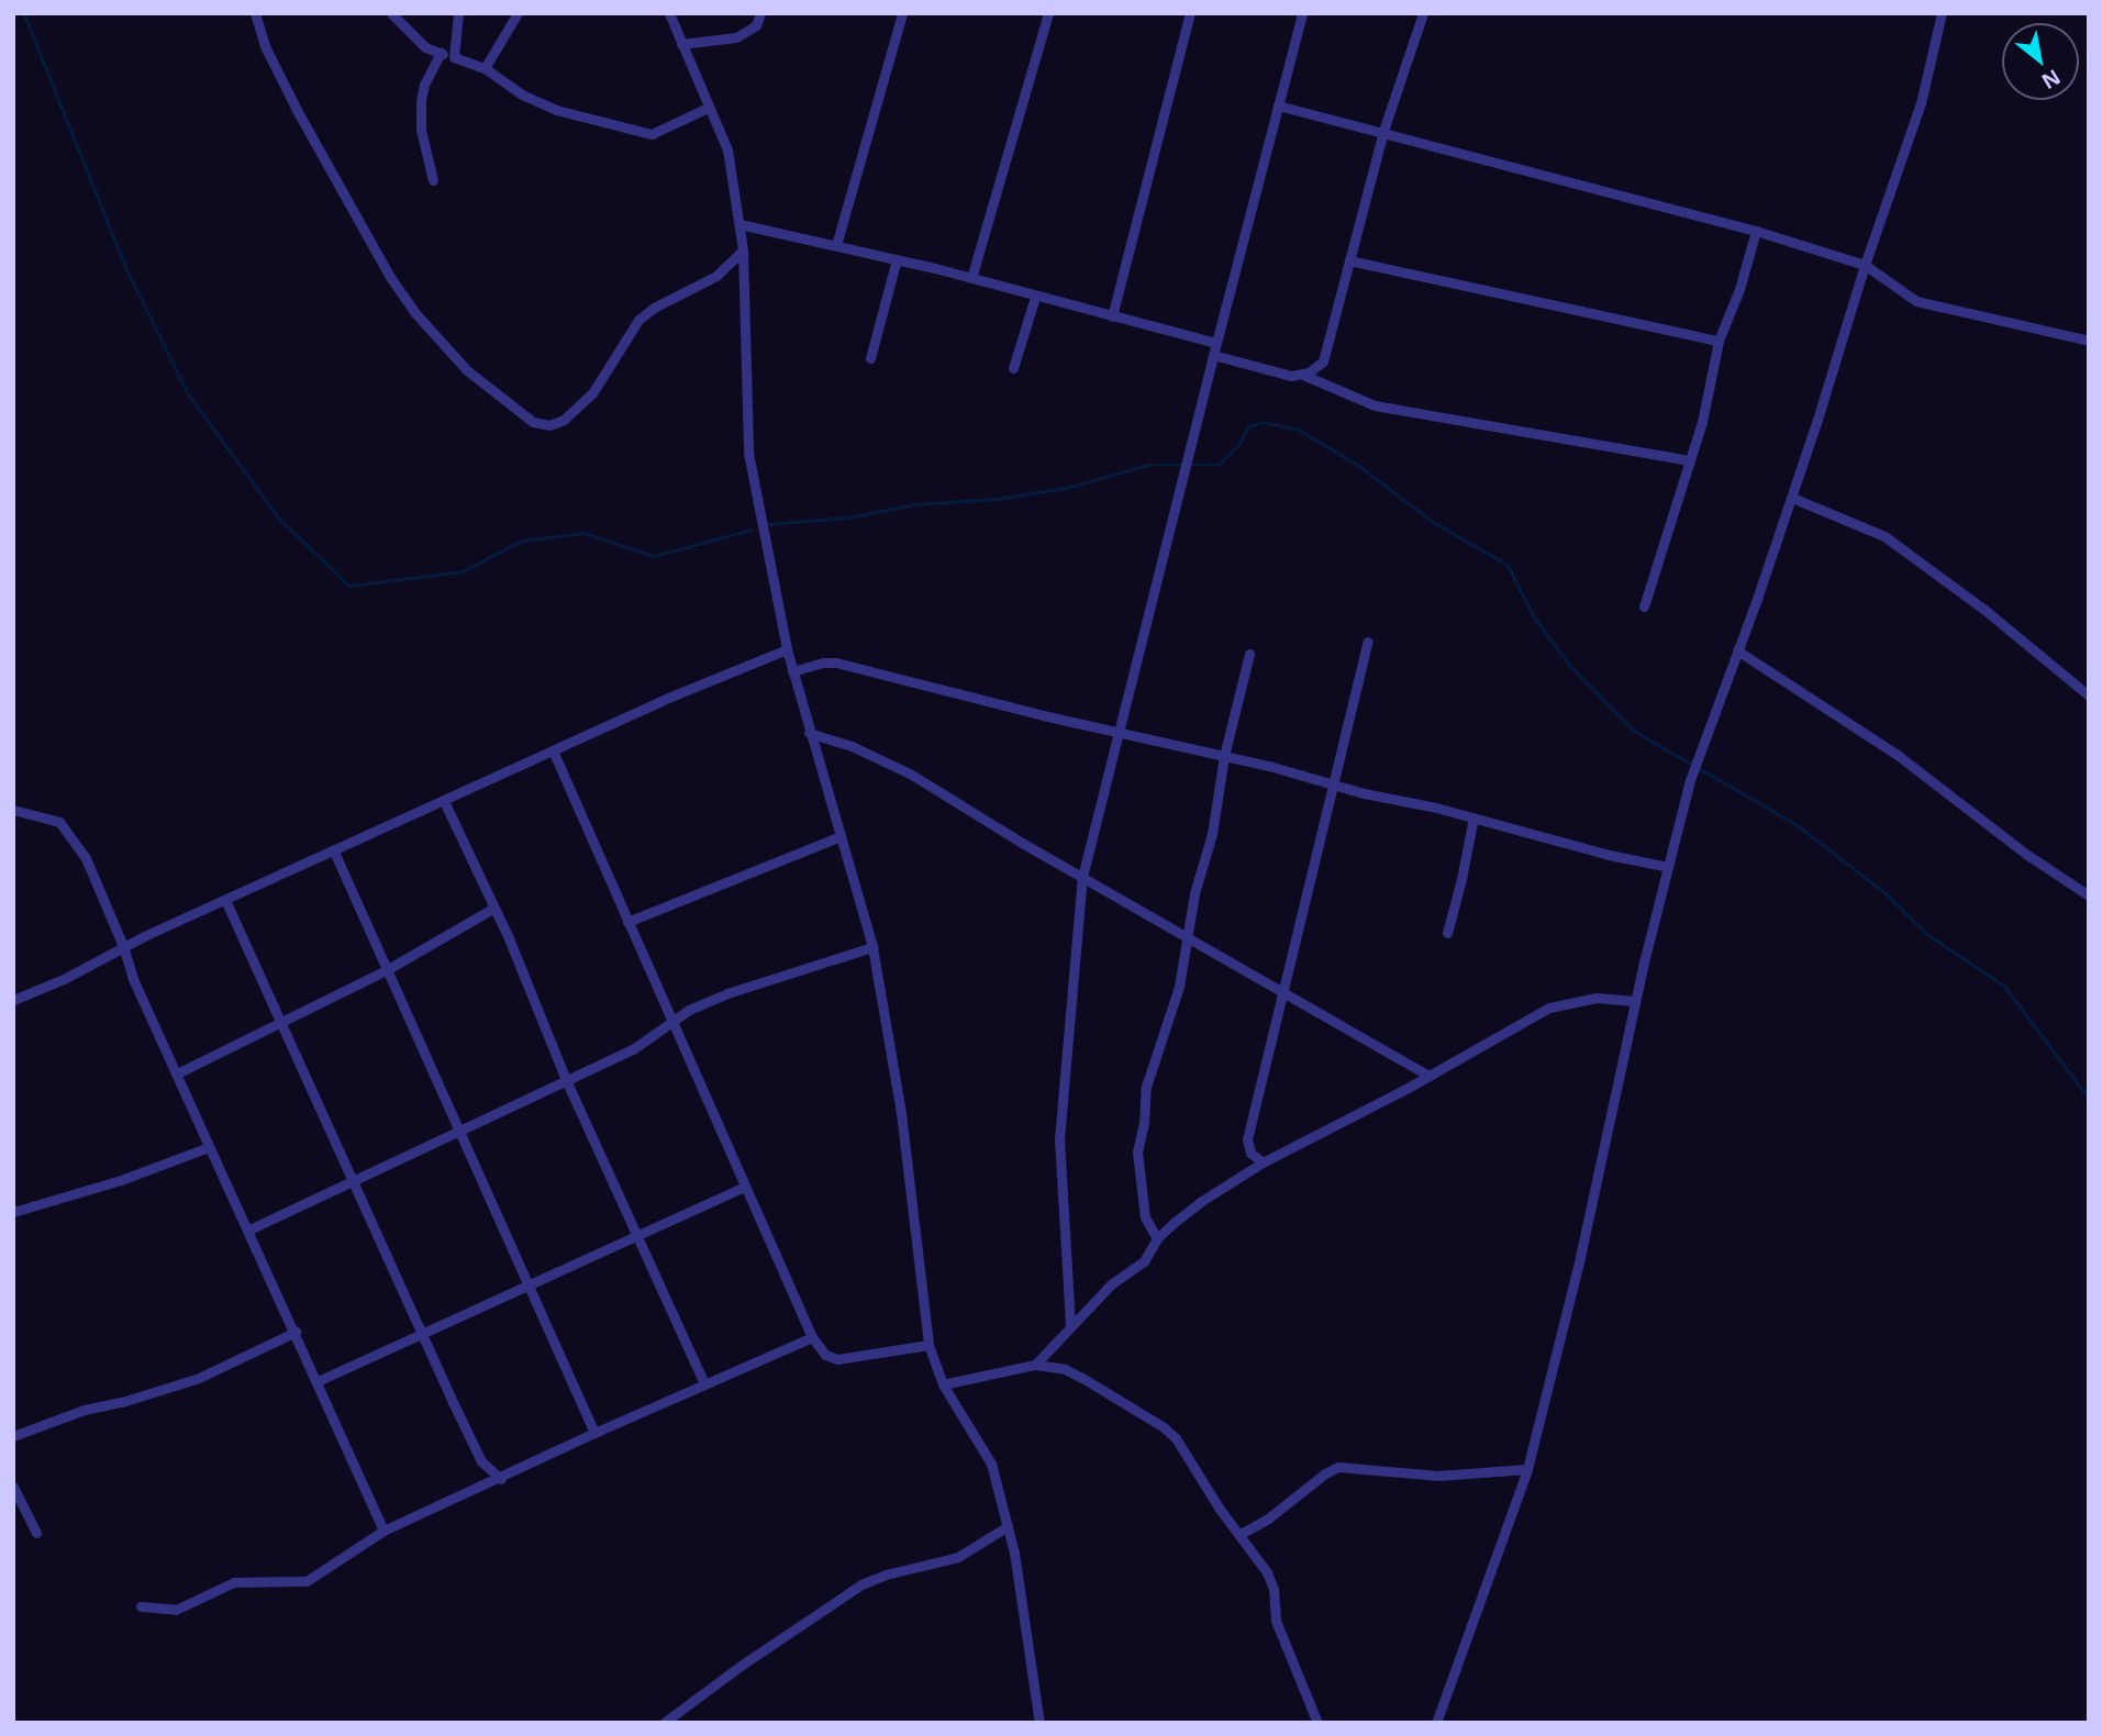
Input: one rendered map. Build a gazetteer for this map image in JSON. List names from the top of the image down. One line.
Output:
{"north":"bottom right"}
